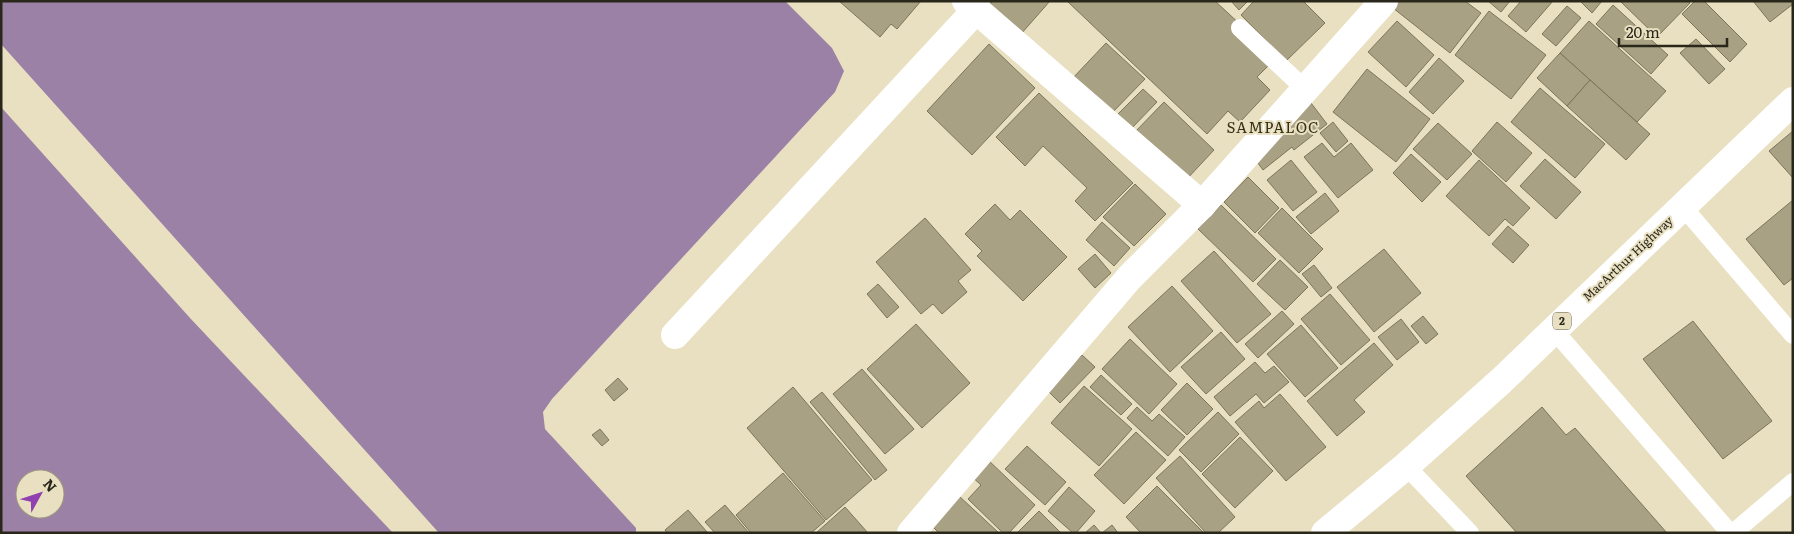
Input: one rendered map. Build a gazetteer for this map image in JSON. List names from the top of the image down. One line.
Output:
{"streets":{"main road":["MacArthur Highway","2"]},"districts":["SAMPALOC"],"scale_bar":"20 m","north":"top right"}
